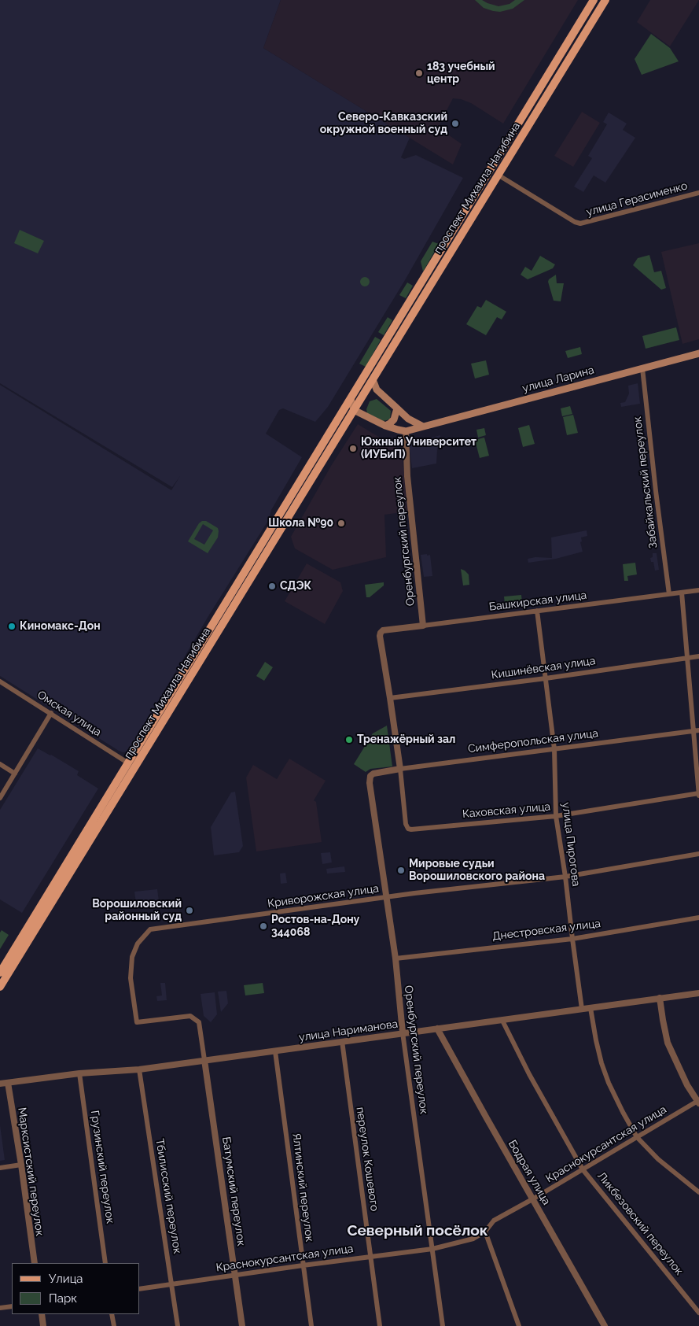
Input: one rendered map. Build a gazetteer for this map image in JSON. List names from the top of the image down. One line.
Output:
{"streets":{"main road":["проспект Михаила Нагибина","улица Ларина"],"street":["улица Герасименко","Забайкальский переулок","Оренбургский переулок","Башкирская улица","Кишинёвская улица","Омская улица","Симферопольская улица","Каховская улица","улица Пирогова","Криворожская улица","Днестровская улица","улица Нариманова","Краснокурсантская улица","переулок Кошевого","Грузинский переулок","Марксистский переулок","Бодрая улица","Ялтинский переулок","Батумский переулок","Тбилисский переулок","Ликбезовский переулок"]},"crossings":[["проспект Михаила Нагибина","улица Герасименко"],["проспект Михаила Нагибина","Омская улица"],["улица Ларина","Забайкальский переулок"],["улица Ларина","Оренбургский переулок"],["Забайкальский переулок","Башкирская улица"],["Оренбургский переулок","Башкирская улица"],["Оренбургский переулок","Симферопольская улица"],["Оренбургский переулок","Криворожская улица"],["Оренбургский переулок","Днестровская улица"],["Оренбургский переулок","улица Нариманова"],["Оренбургский переулок","Краснокурсантская улица"],["Башкирская улица","Кишинёвская улица"],["Башкирская улица","улица Пирогова"],["Кишинёвская улица","улица Пирогова"],["Симферопольская улица","Каховская улица"],["Симферопольская улица","улица Пирогова"],["Каховская улица","улица Пирогова"],["улица Пирогова","Криворожская улица"],["улица Пирогова","Днестровская улица"],["улица Пирогова","улица Нариманова"],["Криворожская улица","улица Нариманова"],["Криворожская улица","Батумский переулок"],["улица Нариманова","переулок Кошевого"],["улица Нариманова","Грузинский переулок"],["улица Нариманова","Марксистский переулок"],["улица Нариманова","Бодрая улица"],["улица Нариманова","Ялтинский переулок"],["улица Нариманова","Батумский переулок"],["улица Нариманова","Тбилисский переулок"],["улица Нариманова","Ликбезовский переулок"],["Краснокурсантская улица","переулок Кошевого"],["Краснокурсантская улица","Бодрая улица"],["Краснокурсантская улица","Ялтинский переулок"],["Краснокурсантская улица","Батумский переулок"],["Краснокурсантская улица","Тбилисский переулок"],["Краснокурсантская улица","Ликбезовский переулок"]],"districts":["Северный посёлок"],"places":["183 учебный центр","Северо-Кавказский окружной военный суд","Южный Университет (ИУБиП)","Школа №90","СДЭК","Киномакс-Дон","Тренажёрный зал","Мировые судьи Ворошиловского района","Ворошиловский районный суд","Ростов-на-Дону 344068"],"legend":["Улица","Парк"]}
